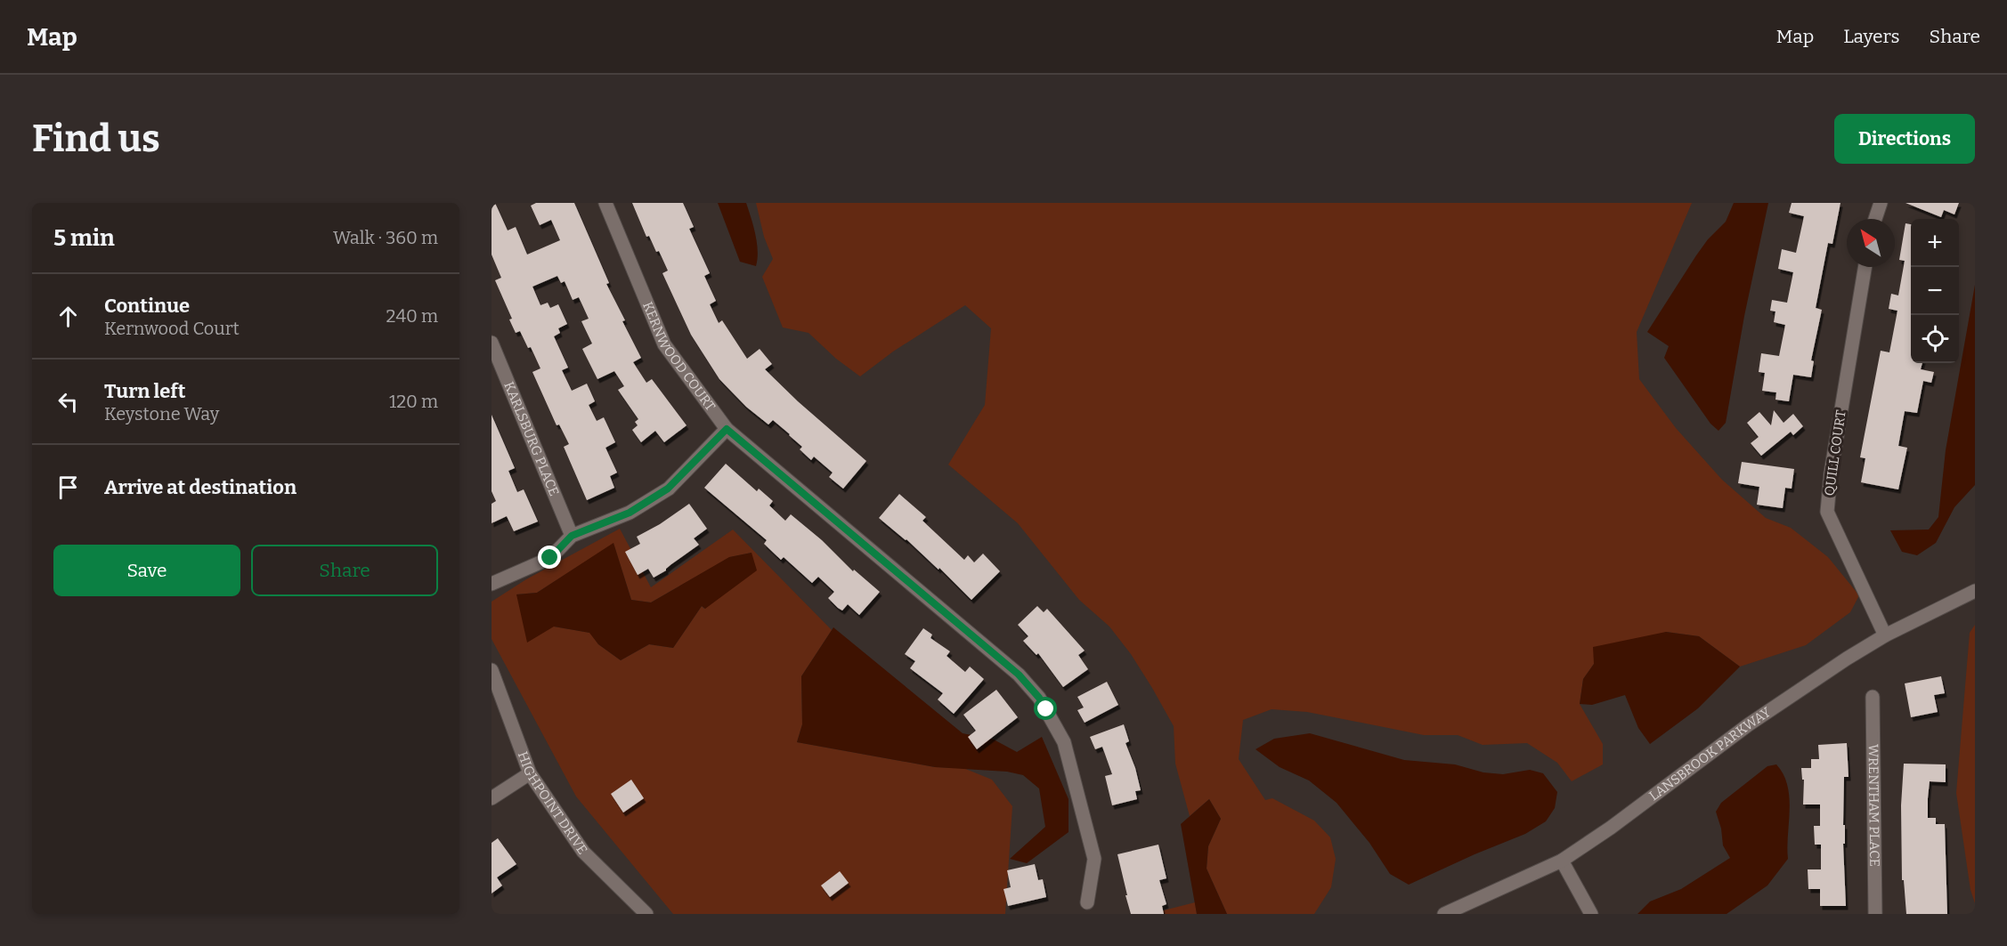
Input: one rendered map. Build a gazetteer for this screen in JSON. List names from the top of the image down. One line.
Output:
{"streets":{"street":["KERNWOOD COURT","KARLSBURG PLACE","QUILL COURT","LANSBROOK PARKWAY","HIGHPOINT DRIVE","WRENTHAM PLACE"]},"crossings":[["QUILL COURT","LANSBROOK PARKWAY"]],"north":"top left","page":{"header":"Map","nav":["Map","Layers","Share"],"buttons":["Directions",["Save","Share"]],"title":"Find us","heading":["5 min","Walk · 360 m"],"map_buttons":["+","−"],"list":[["Continue","Kernwood Court","240 m"],["Turn left","Keystone Way","120 m"],"Arrive at destination"]}}
